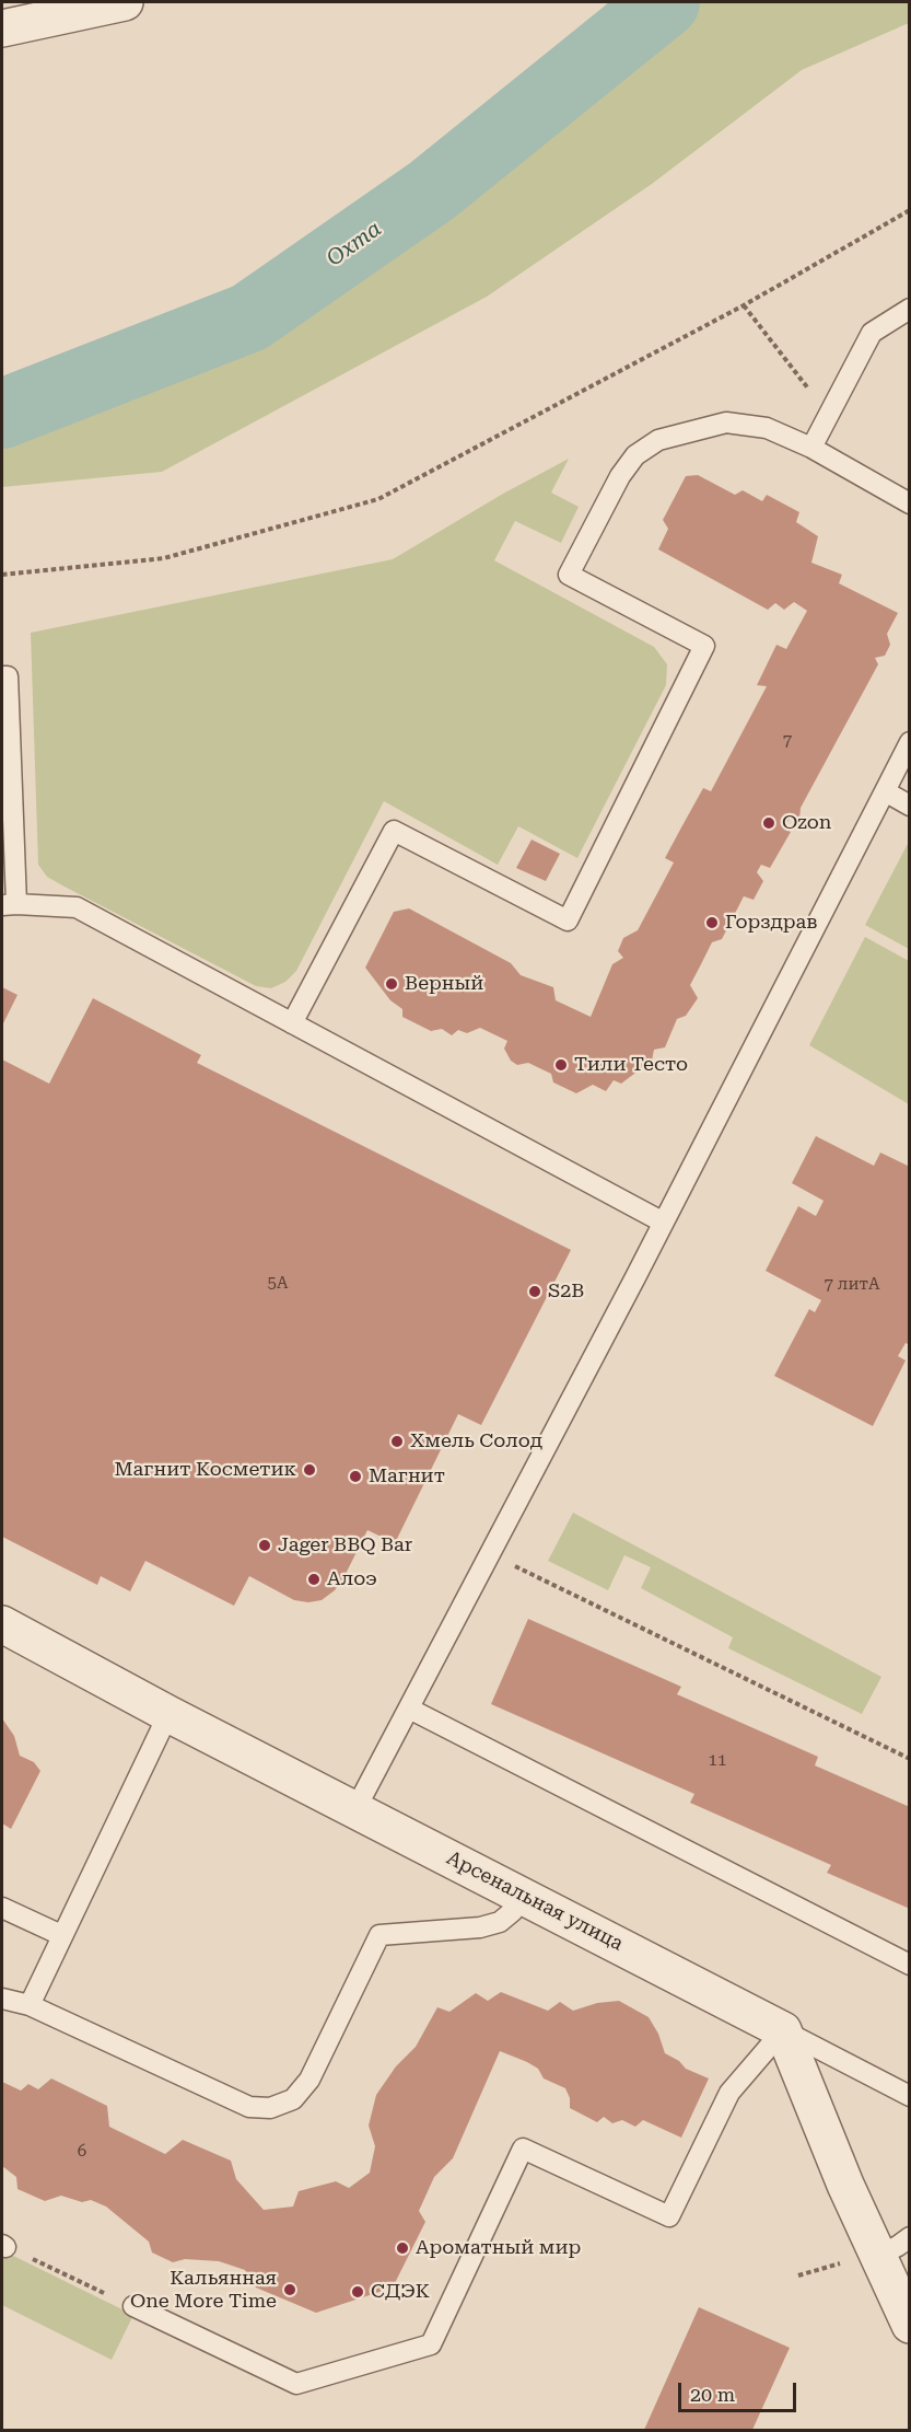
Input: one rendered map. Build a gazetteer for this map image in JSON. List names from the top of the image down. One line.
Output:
{"streets":{"street":["Арсенальная улица"]},"water":["Охта"],"places":["Ozon","Горздрав","Верный","Тили Тесто","S2B","Хмель Солод","Магнит Косметик","Магнит","Jager BBQ Bar","Алоэ","Ароматный мир","Кальянная One More Time","СДЭК"],"house_numbers":["7","5А","7 литА","11","6"],"scale_bar":"20 m"}
